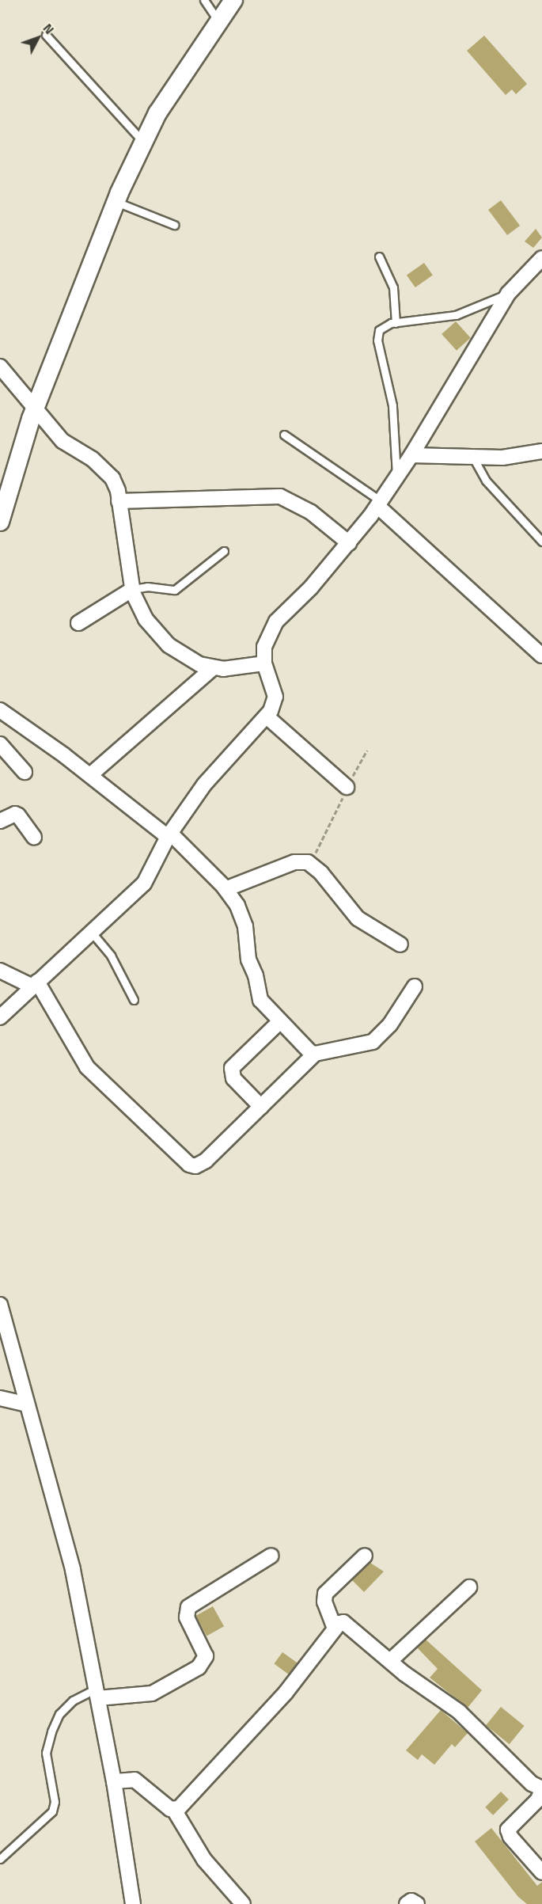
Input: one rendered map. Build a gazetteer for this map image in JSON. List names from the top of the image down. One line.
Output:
{"north":"top right"}
